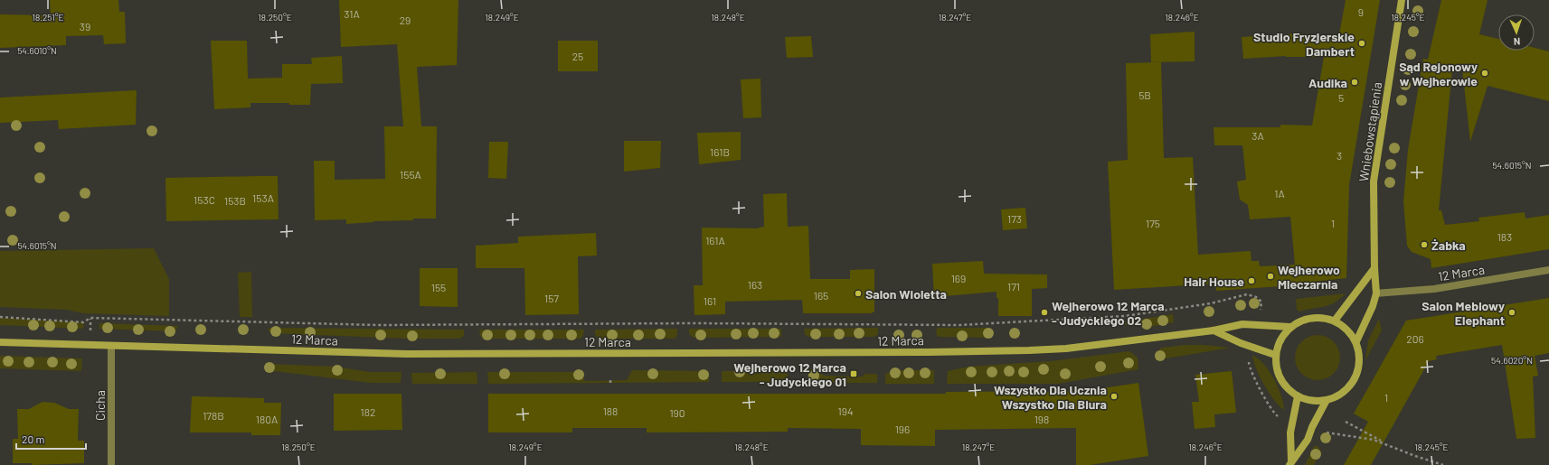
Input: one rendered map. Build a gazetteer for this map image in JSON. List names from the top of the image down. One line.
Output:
{"streets":{"street":["Wniebowstąpienia","12 Marca","Cicha"]},"crossings":[["Wniebowstąpienia","12 Marca"],["12 Marca","Cicha"]],"places":{"other":["Studio Fryzjerskie Dambert","Sąd Rejonowy w Wejherowie","Audika","Żabka","Wejherowo Mleczarnia","Hair House","Salon Wioletta","Wejherowo 12 Marca - Judyckiego 02","Salon Meblowy Elephant","Wszystko Dla Ucznia Wszystko Dla Biura"],"transit":["Wejherowo 12 Marca - Judyckiego 01"]},"house_numbers":["9","31A","29","39","25","5B","5","3A","161B","3","155A","1A","153A","153C","153B","173","175","1","183","161A","169","163","171","155","165","157","161","206","1","188","194","182","190","178B","180A","198","196"],"scale_bar":"20 m","north":"bottom","coordinates":["18.251°E","18.250°E","18.249°E","18.248°E","18.247°E","18.246°E","18.245°E","54.6010°N","54.6015°N","54.6020°N"]}
